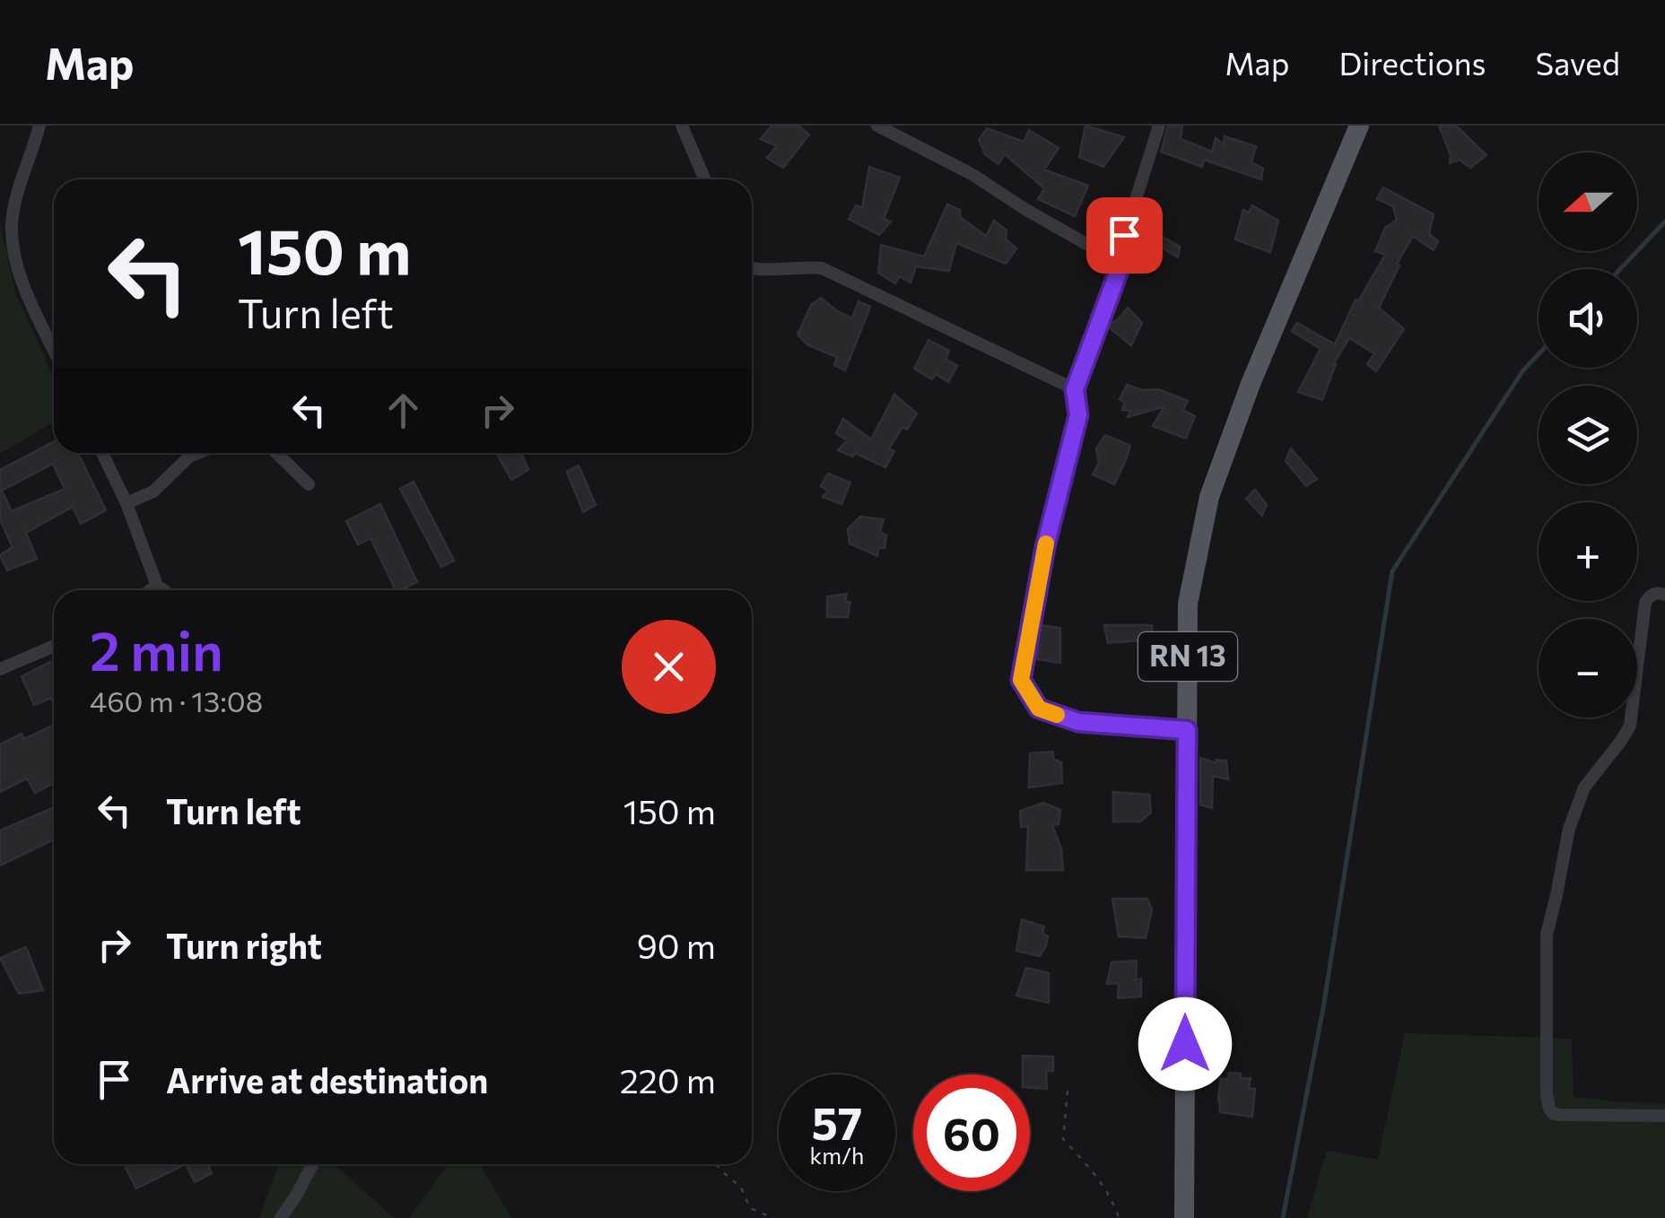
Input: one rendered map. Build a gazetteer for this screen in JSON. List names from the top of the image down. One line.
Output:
{"streets":{"main road":["RN 13"]},"north":"left","page":{"header":"Map","nav":["Map","Directions","Saved"],"map_buttons":["+","−"],"turn":["150 m","Turn left"],"heading":["2 min","460 m · 13:08"],"list":[{"name":"Turn left","value":"150 m"},{"name":"Turn right","value":"90 m"},{"name":"Arrive at destination","value":"220 m"}],"speed":"57 km/h","limit":"60"}}
